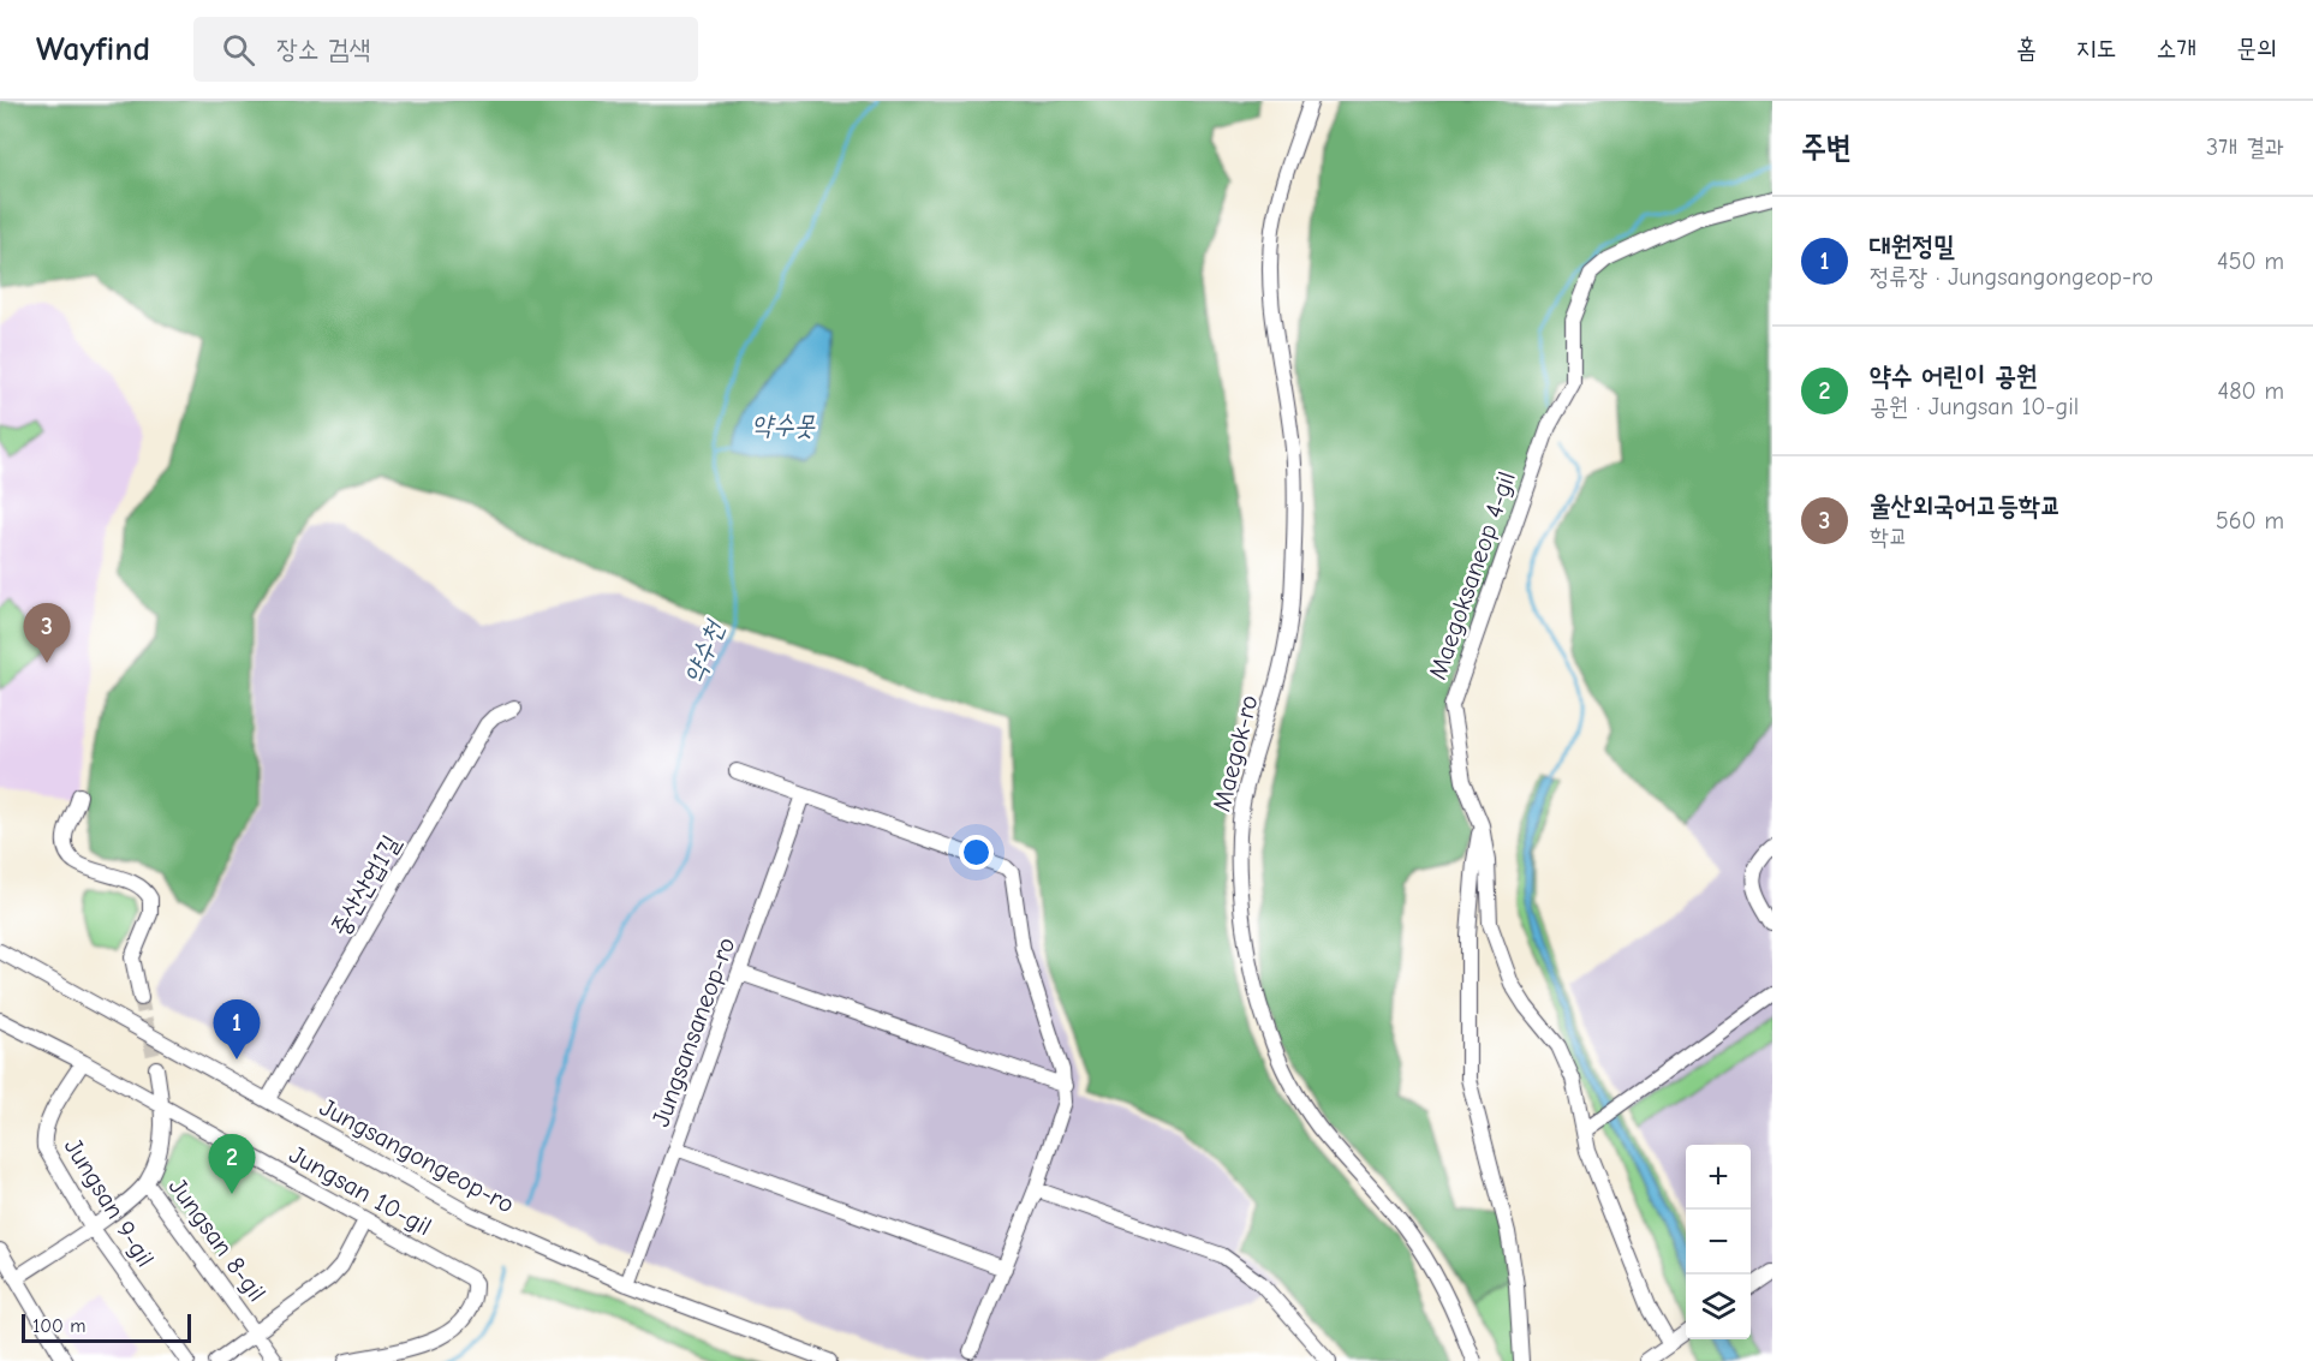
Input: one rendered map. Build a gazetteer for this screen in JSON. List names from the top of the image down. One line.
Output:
{"streets":{"street":["Maegoksaneop 4-gil","Maegok-ro","중산산업1길","Jungsansaneop-ro","Jungsangongeop-ro","Jungsan 10-gil","Jungsan 9-gil","Jungsan 8-gil"]},"crossings":[["중산산업1길","Jungsangongeop-ro"],["Jungsansaneop-ro","Jungsangongeop-ro"],["Jungsan 10-gil","Jungsan 9-gil"]],"water":["약수못","약수천"],"scale_bar":"100 m","page":{"header":"Wayfind","search":"장소 검색","nav":["홈","지도","소개","문의"],"heading":["주변","3개 결과"],"list":[{"mark":"1","name":"대원정밀","note":"정류장 · Jungsangongeop-ro","value":"450 m"},{"mark":"2","name":"약수 어린이 공원","note":"공원 · Jungsan 10-gil","value":"480 m"},{"mark":"3","name":"울산외국어고등학교","note":"학교","value":"560 m"}],"pins":["3","1","2"],"map_buttons":["+","−"],"scale":"100 m"}}
